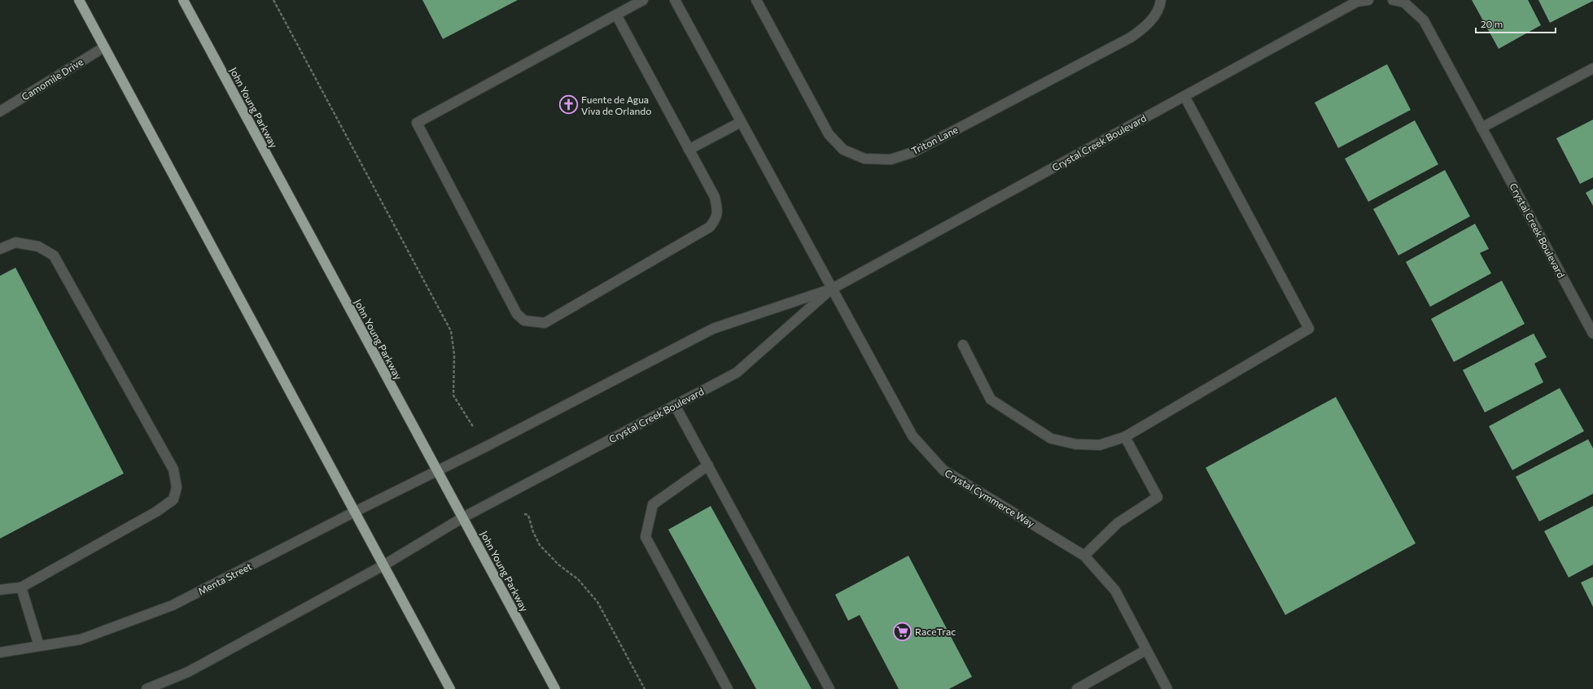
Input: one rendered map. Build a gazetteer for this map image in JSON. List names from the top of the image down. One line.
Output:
{"streets":{"highway":["John Young Parkway"],"street":["Camomile Drive","Triton Lane","Crystal Creek Boulevard","Crystal Cymmerce Way","Menta Street"]},"crossings":[["John Young Parkway","Crystal Creek Boulevard"],["John Young Parkway","Menta Street"],["Crystal Creek Boulevard","Crystal Cymmerce Way"],["Crystal Creek Boulevard","Menta Street"]],"places":{"church":["Fuente de Agua Viva de Orlando"],"supermarket":["RaceTrac"]},"scale_bar":"20 m"}
